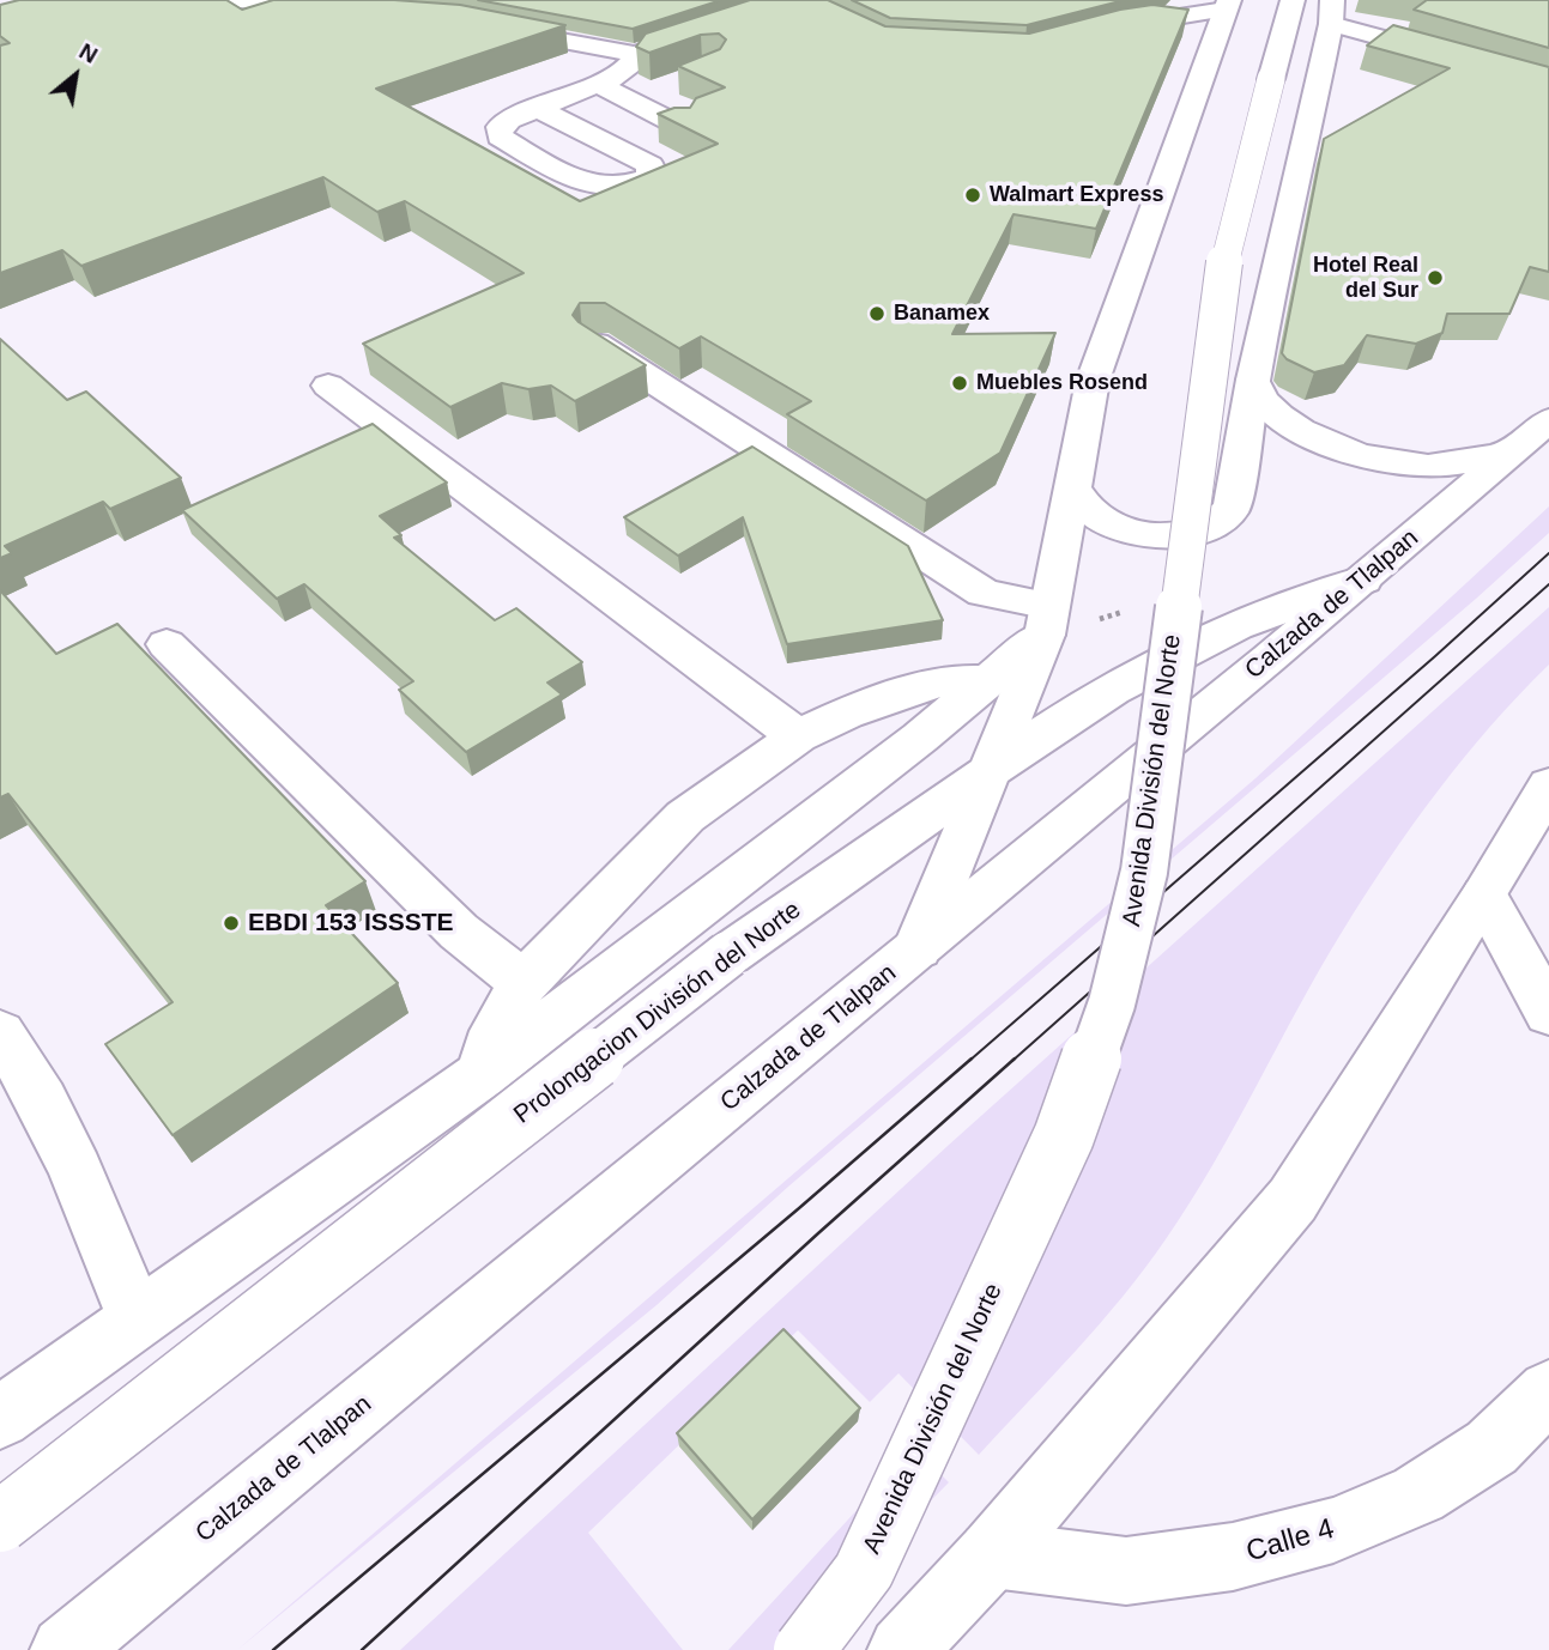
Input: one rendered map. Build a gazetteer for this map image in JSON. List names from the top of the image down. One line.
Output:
{"streets":{"main road":["Calzada de Tlalpan","Avenida División del Norte","Prolongacion División del Norte","Calle 4"]},"crossings":[["Calzada de Tlalpan","Prolongacion División del Norte"]],"places":["Walmart Express","Hotel Real del Sur","Banamex","Muebles Rosend","EBDI 153 ISSSTE"],"north":"top right"}
